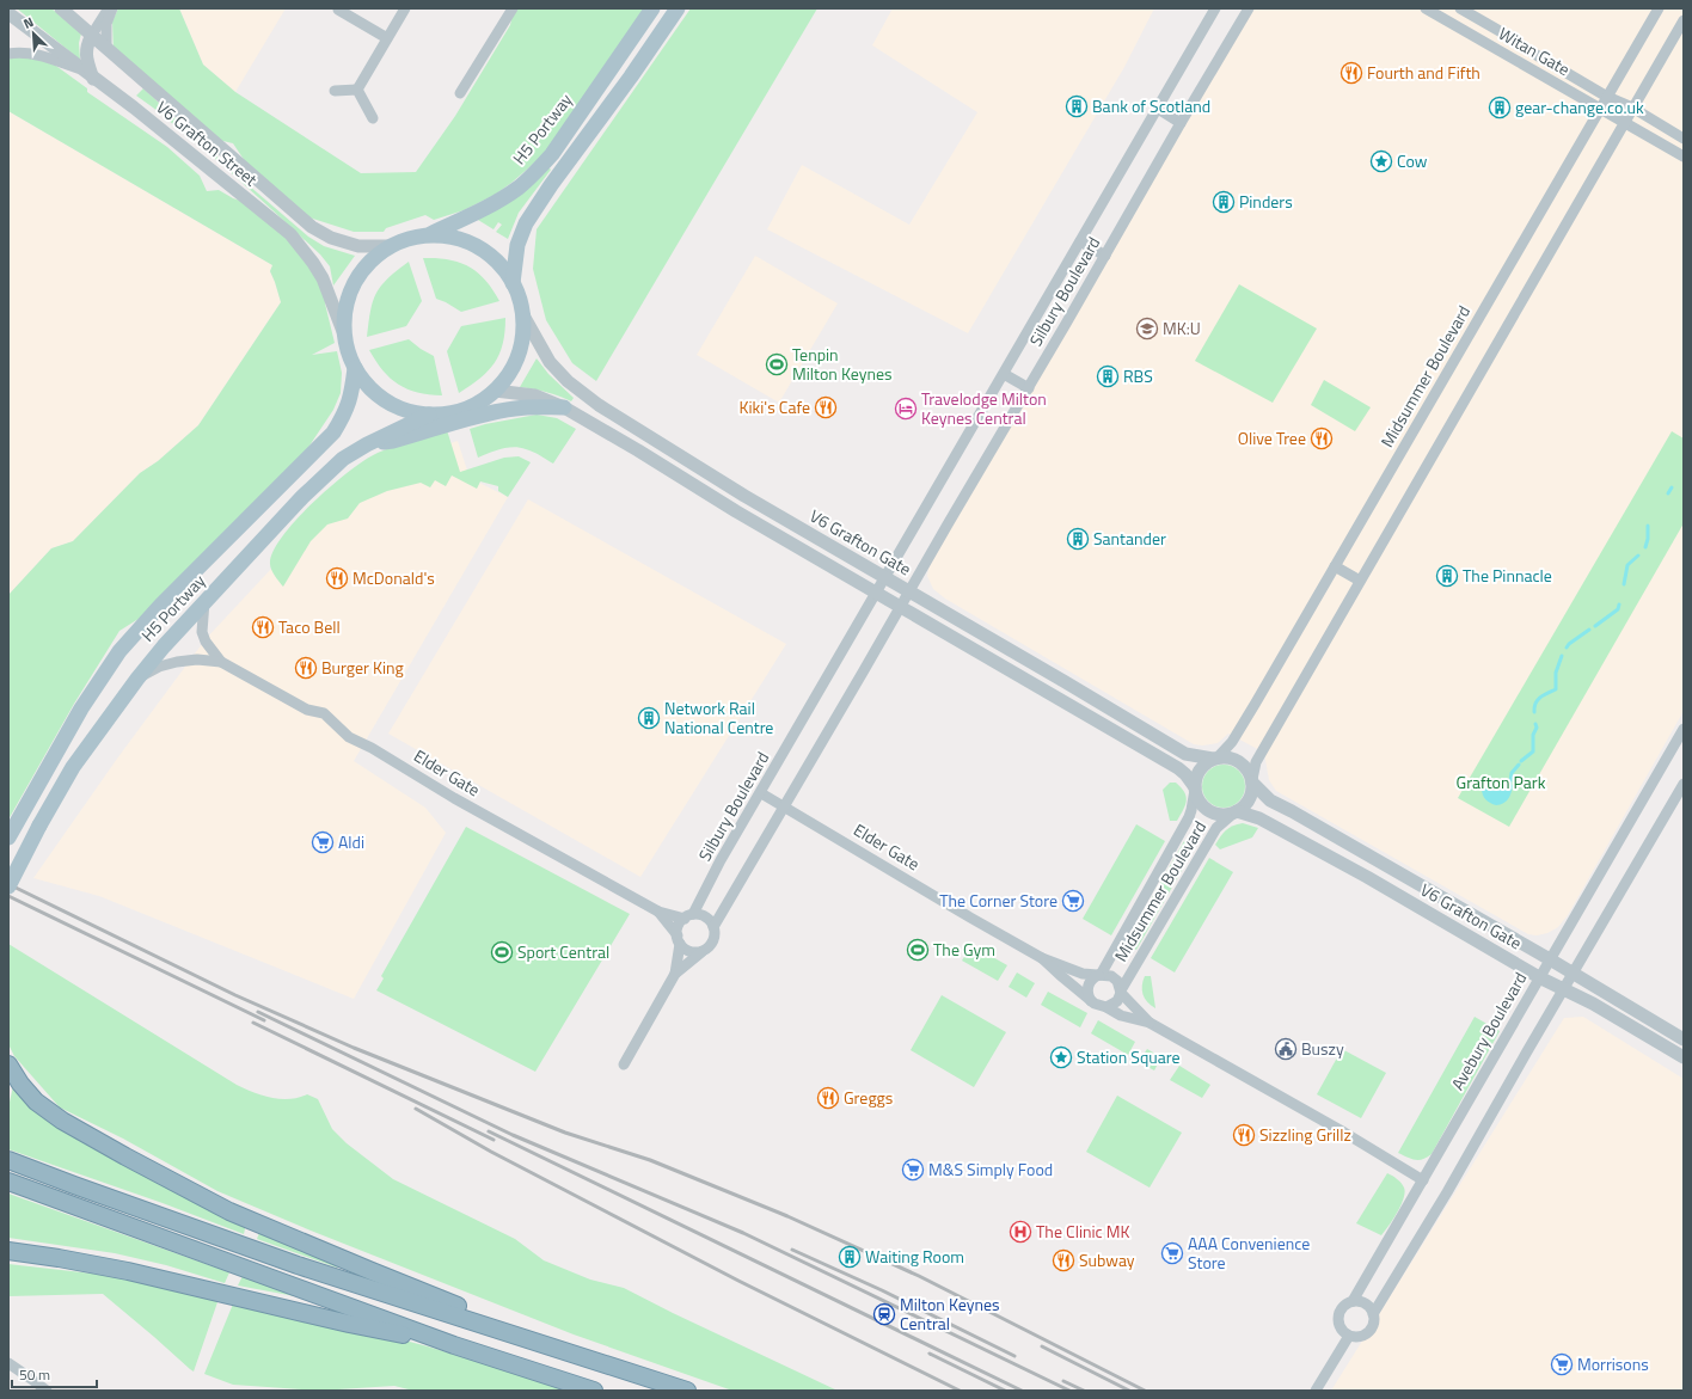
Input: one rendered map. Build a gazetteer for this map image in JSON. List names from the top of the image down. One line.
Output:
{"streets":{"main road":["H5 Portway"],"street":["Witan Gate","V6 Grafton Street","Silbury Boulevard","Midsummer Boulevard","V6 Grafton Gate","Elder Gate","Avebury Boulevard"]},"crossings":[["Witan Gate","Midsummer Boulevard"],["H5 Portway","Elder Gate"],["Silbury Boulevard","V6 Grafton Gate"],["Silbury Boulevard","Elder Gate"],["Midsummer Boulevard","V6 Grafton Gate"],["V6 Grafton Gate","Avebury Boulevard"]],"parks":["Grafton Park"],"places":{"restaurant":["Fourth and Fifth","Kiki's Cafe","Olive Tree","McDonald's","Taco Bell","Burger King","Greggs","Sizzling Grillz","Subway"],"building":["Bank of Scotland","gear-change.co.uk","Pinders","RBS","Santander","The Pinnacle","Network Rail National Centre","Waiting Room"],"place":["Cow","Station Square"],"school or university":["MK:U"],"sports":["Tenpin Milton Keynes","The Gym","Sport Central"],"hotel":["Travelodge Milton Keynes Central"],"supermarket":["Aldi","The Corner Store","M&S Simply Food","AAA Convenience Store","Morrisons"],"public building":["Buszy"],"hospital":["The Clinic MK"],"station":["Milton Keynes Central"]},"scale_bar":"50 m","north":"top left"}
